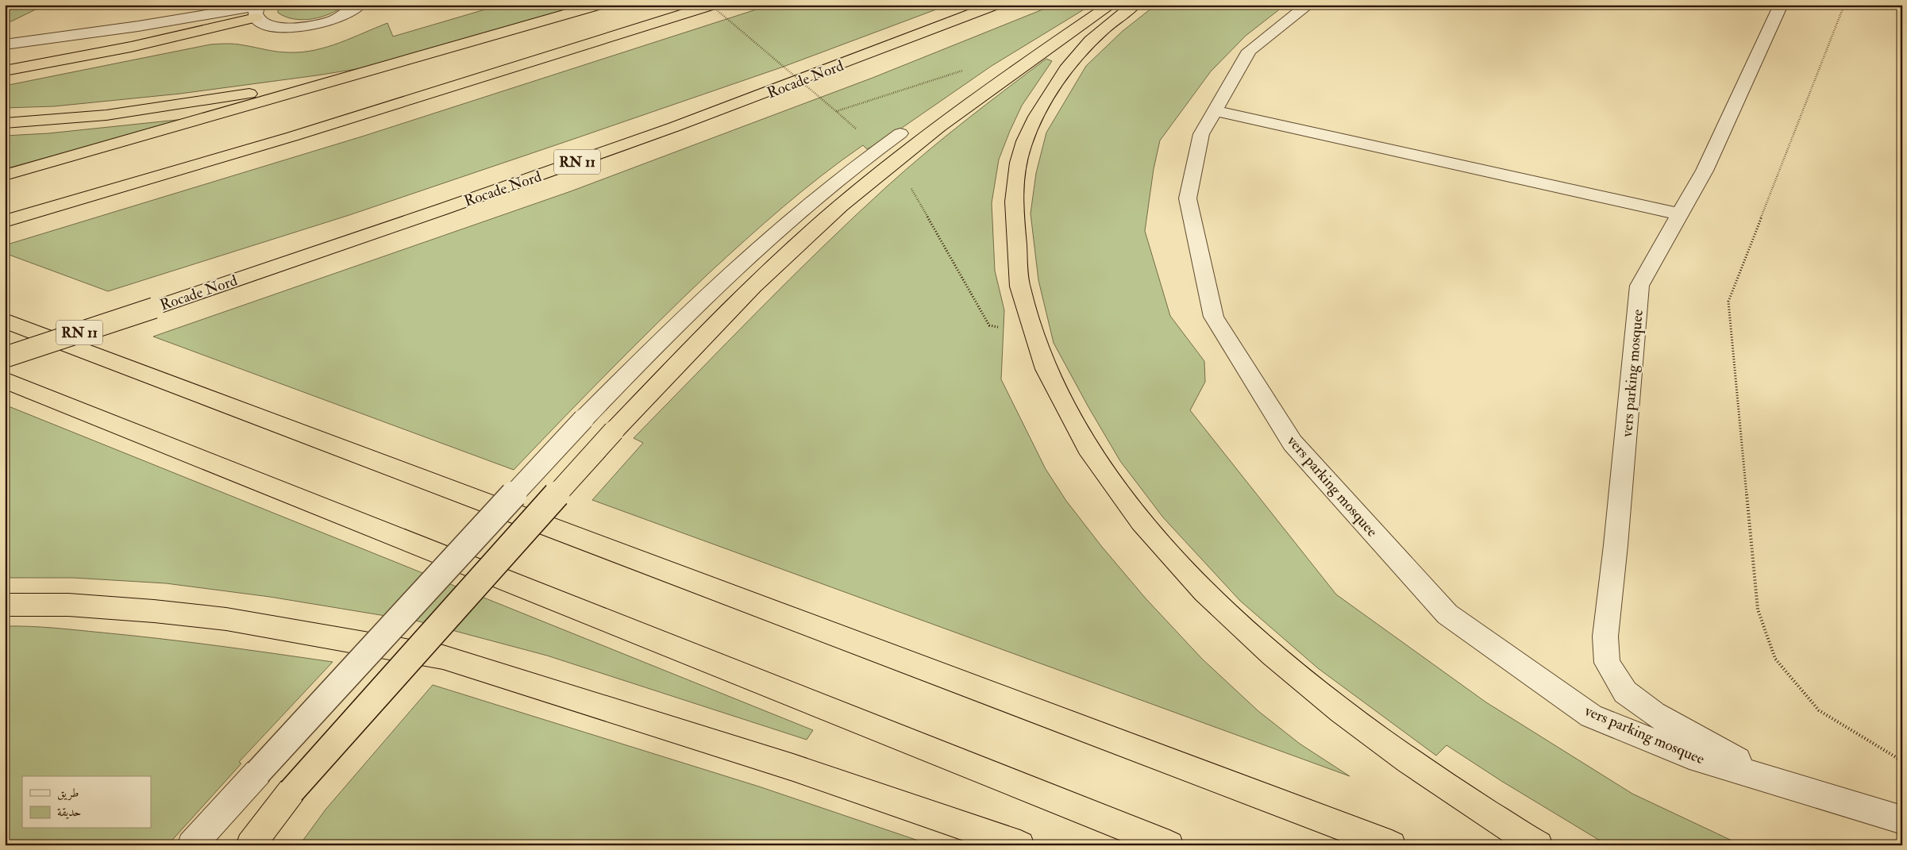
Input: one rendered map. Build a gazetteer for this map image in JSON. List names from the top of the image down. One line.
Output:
{"streets":{"highway":["Rocade Nord","RN 11"],"street":["vers parking mosquee"]},"legend":["طريق","حديقة"]}
